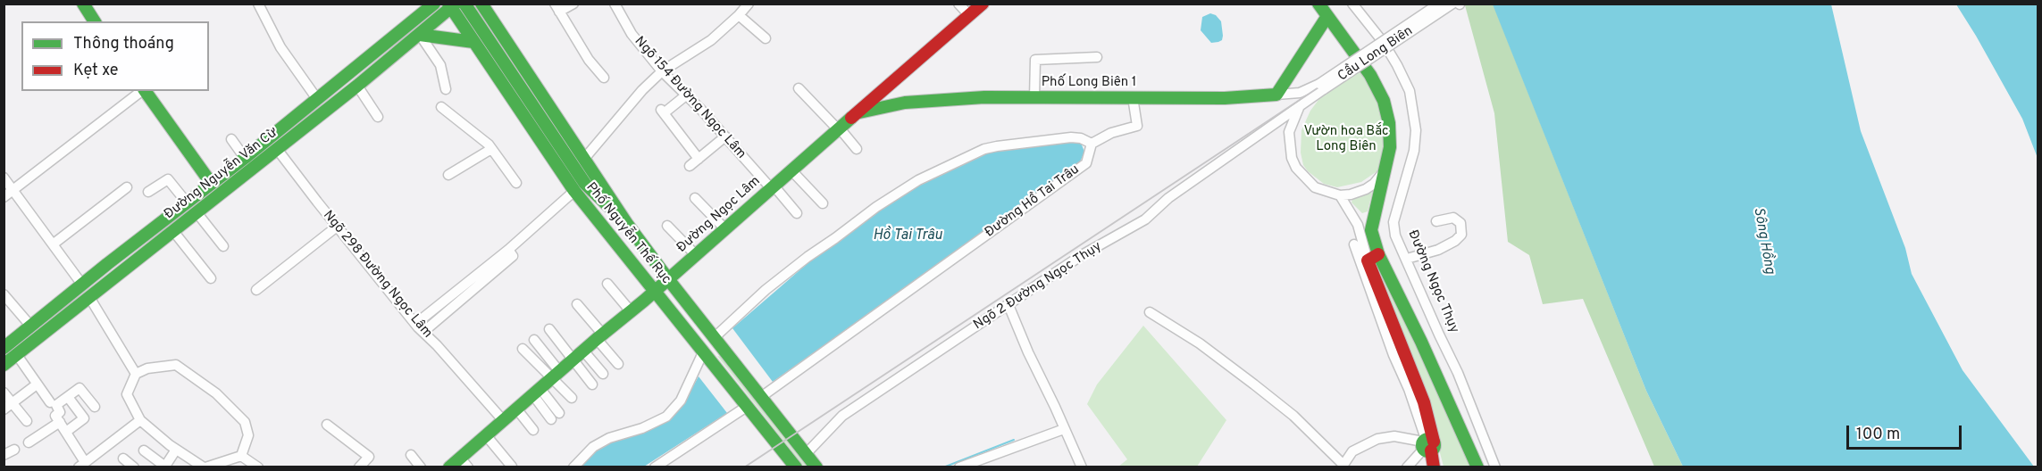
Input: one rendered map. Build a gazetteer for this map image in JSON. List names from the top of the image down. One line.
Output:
{"streets":{"main road":["Phố Long Biên 1","Đường Nguyễn Văn Cừ","Đường Ngọc Lâm","Phố Nguyễn Thế Rục"],"street":["Cầu Long Biên","Ngõ 154 Đường Ngọc Lâm","Đường Hồ Tai Trâu","Ngõ 298 Đường Ngọc Lâm","Đường Ngọc Thụy","Ngõ 2 Đường Ngọc Thụy"]},"crossings":[["Cầu Long Biên","Phố Long Biên 1"],["Cầu Long Biên","Ngõ 2 Đường Ngọc Thụy"],["Phố Long Biên 1","Đường Ngọc Lâm"],["Ngõ 154 Đường Ngọc Lâm","Đường Ngọc Lâm"],["Đường Nguyễn Văn Cừ","Phố Nguyễn Thế Rục"],["Đường Nguyễn Văn Cừ","Ngõ 298 Đường Ngọc Lâm"],["Đường Hồ Tai Trâu","Phố Nguyễn Thế Rục"],["Đường Ngọc Lâm","Phố Nguyễn Thế Rục"],["Đường Ngọc Lâm","Ngõ 298 Đường Ngọc Lâm"],["Phố Nguyễn Thế Rục","Ngõ 2 Đường Ngọc Thụy"]],"water":["Hồ Tai Trâu","Sông Hồng"],"parks":["Vườn hoa Bắc Long Biên"],"legend":["Thông thoáng","Kẹt xe"],"scale_bar":"100 m"}
